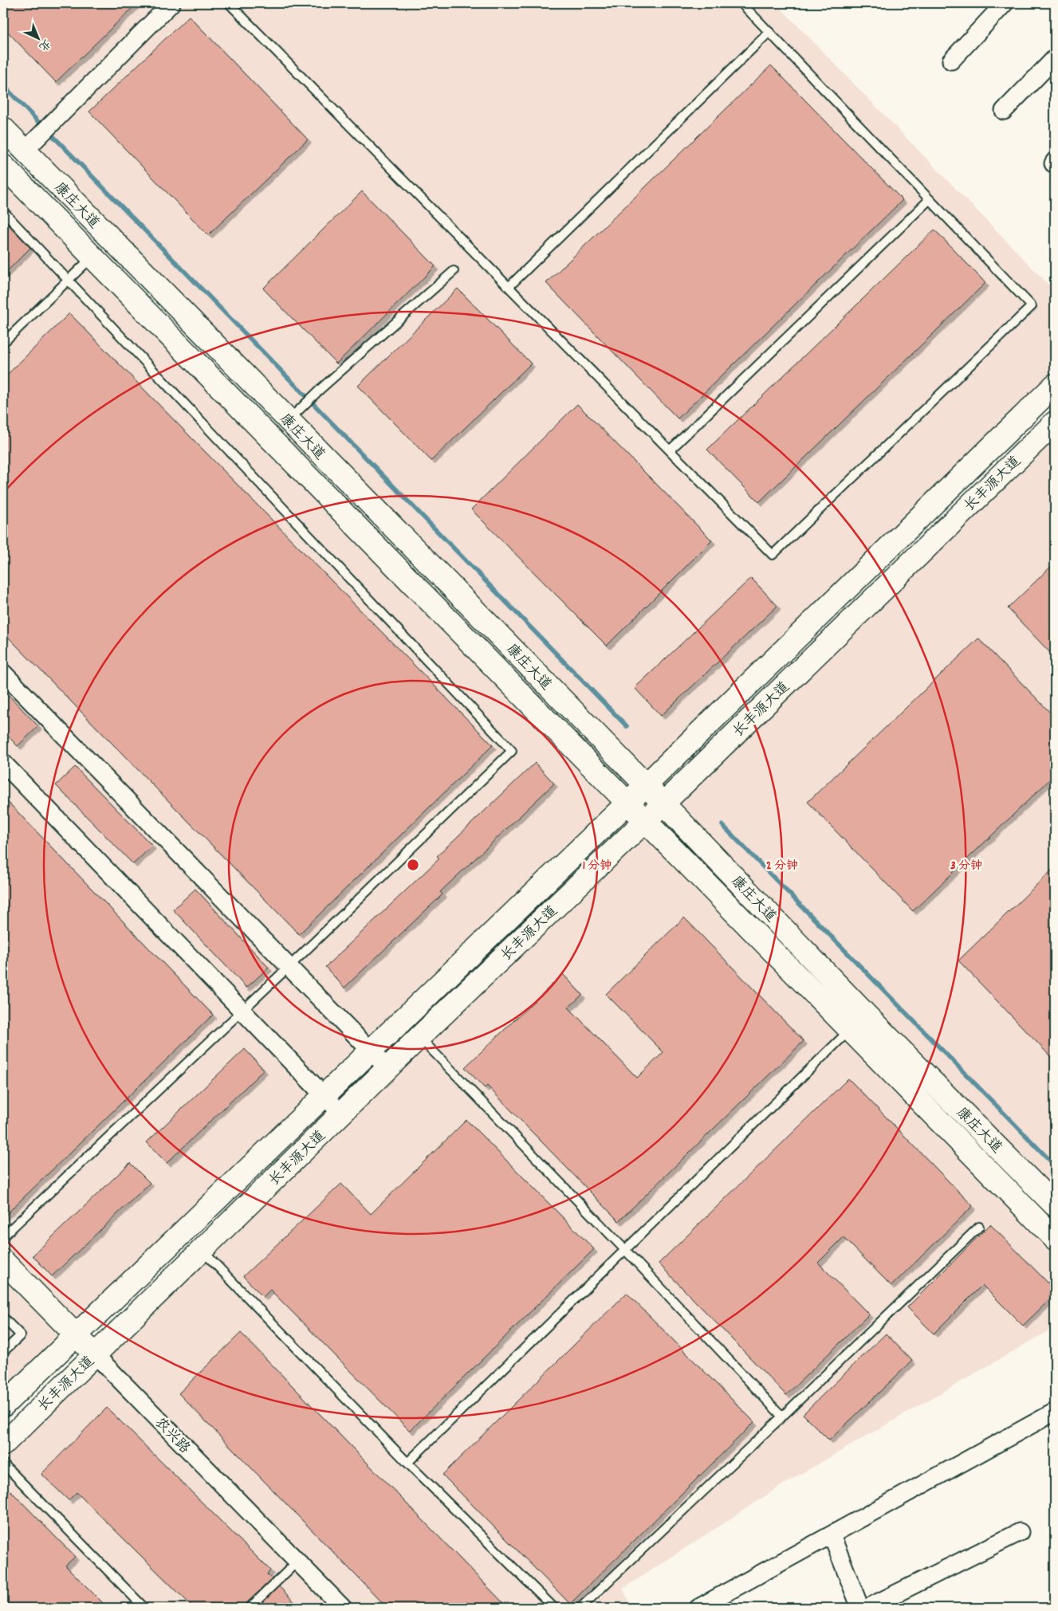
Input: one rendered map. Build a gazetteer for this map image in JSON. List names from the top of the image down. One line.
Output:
{"streets":{"main road":["康庄大道","长丰源大道","农兴路"]},"crossings":[["康庄大道","长丰源大道"],["长丰源大道","农兴路"]],"north":"bottom right","rings":["1 分钟","2 分钟","3 分钟"]}
